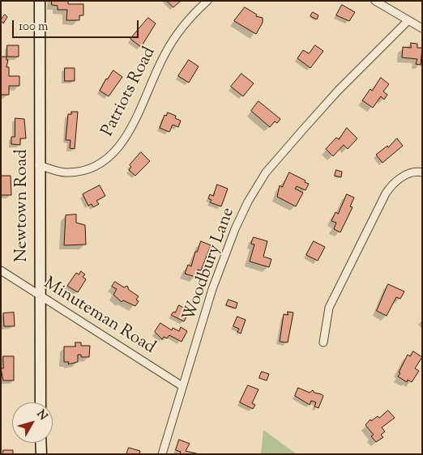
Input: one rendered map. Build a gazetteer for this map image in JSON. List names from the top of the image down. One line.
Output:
{"streets":{"street":["Patriots Road","Newtown Road","Woodbury Lane","Minuteman Road"]},"crossings":[["Patriots Road","Newtown Road"],["Newtown Road","Minuteman Road"],["Woodbury Lane","Minuteman Road"]],"scale_bar":"100 m","north":"top right"}
